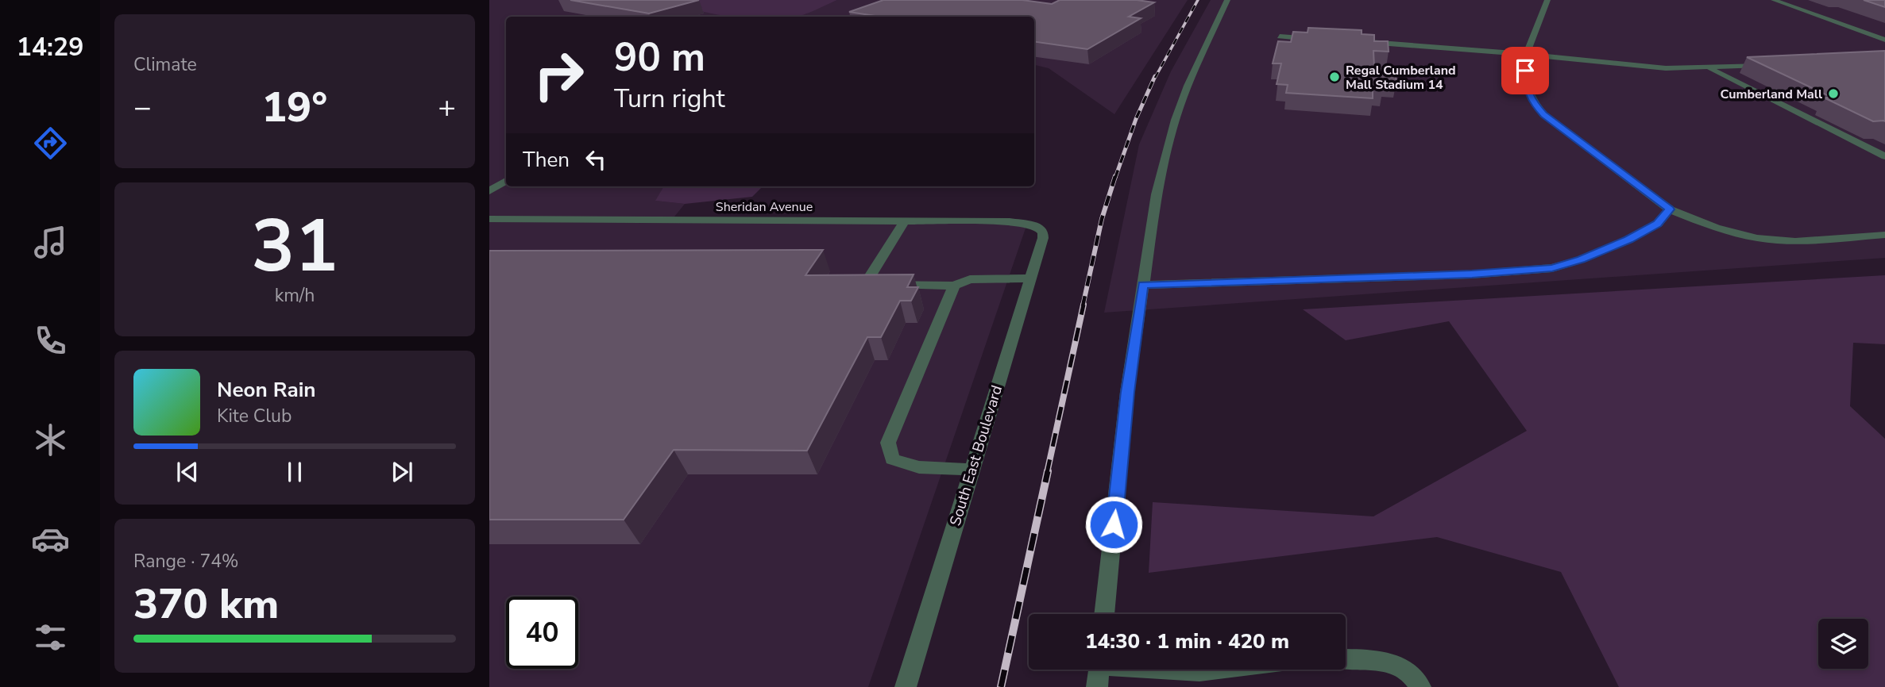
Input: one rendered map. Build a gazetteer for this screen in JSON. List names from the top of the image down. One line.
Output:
{"streets":{"street":["Sheridan Avenue","South East Boulevard"]},"crossings":[["Sheridan Avenue","South East Boulevard"]],"places":["Regal Cumberland Mall Stadium 14","Cumberland Mall"],"page":{"tabs":"14:29","tile":["Climate",["31","km/h"],["Range · 74%","370 km"]],"turn":["90 m","Turn right"],"heat":["−","19°","+"],"then":"Then","song":["Neon Rain","Kite Club"],"limit":"40","trip":"14:30 · 1 min · 420 m"}}
